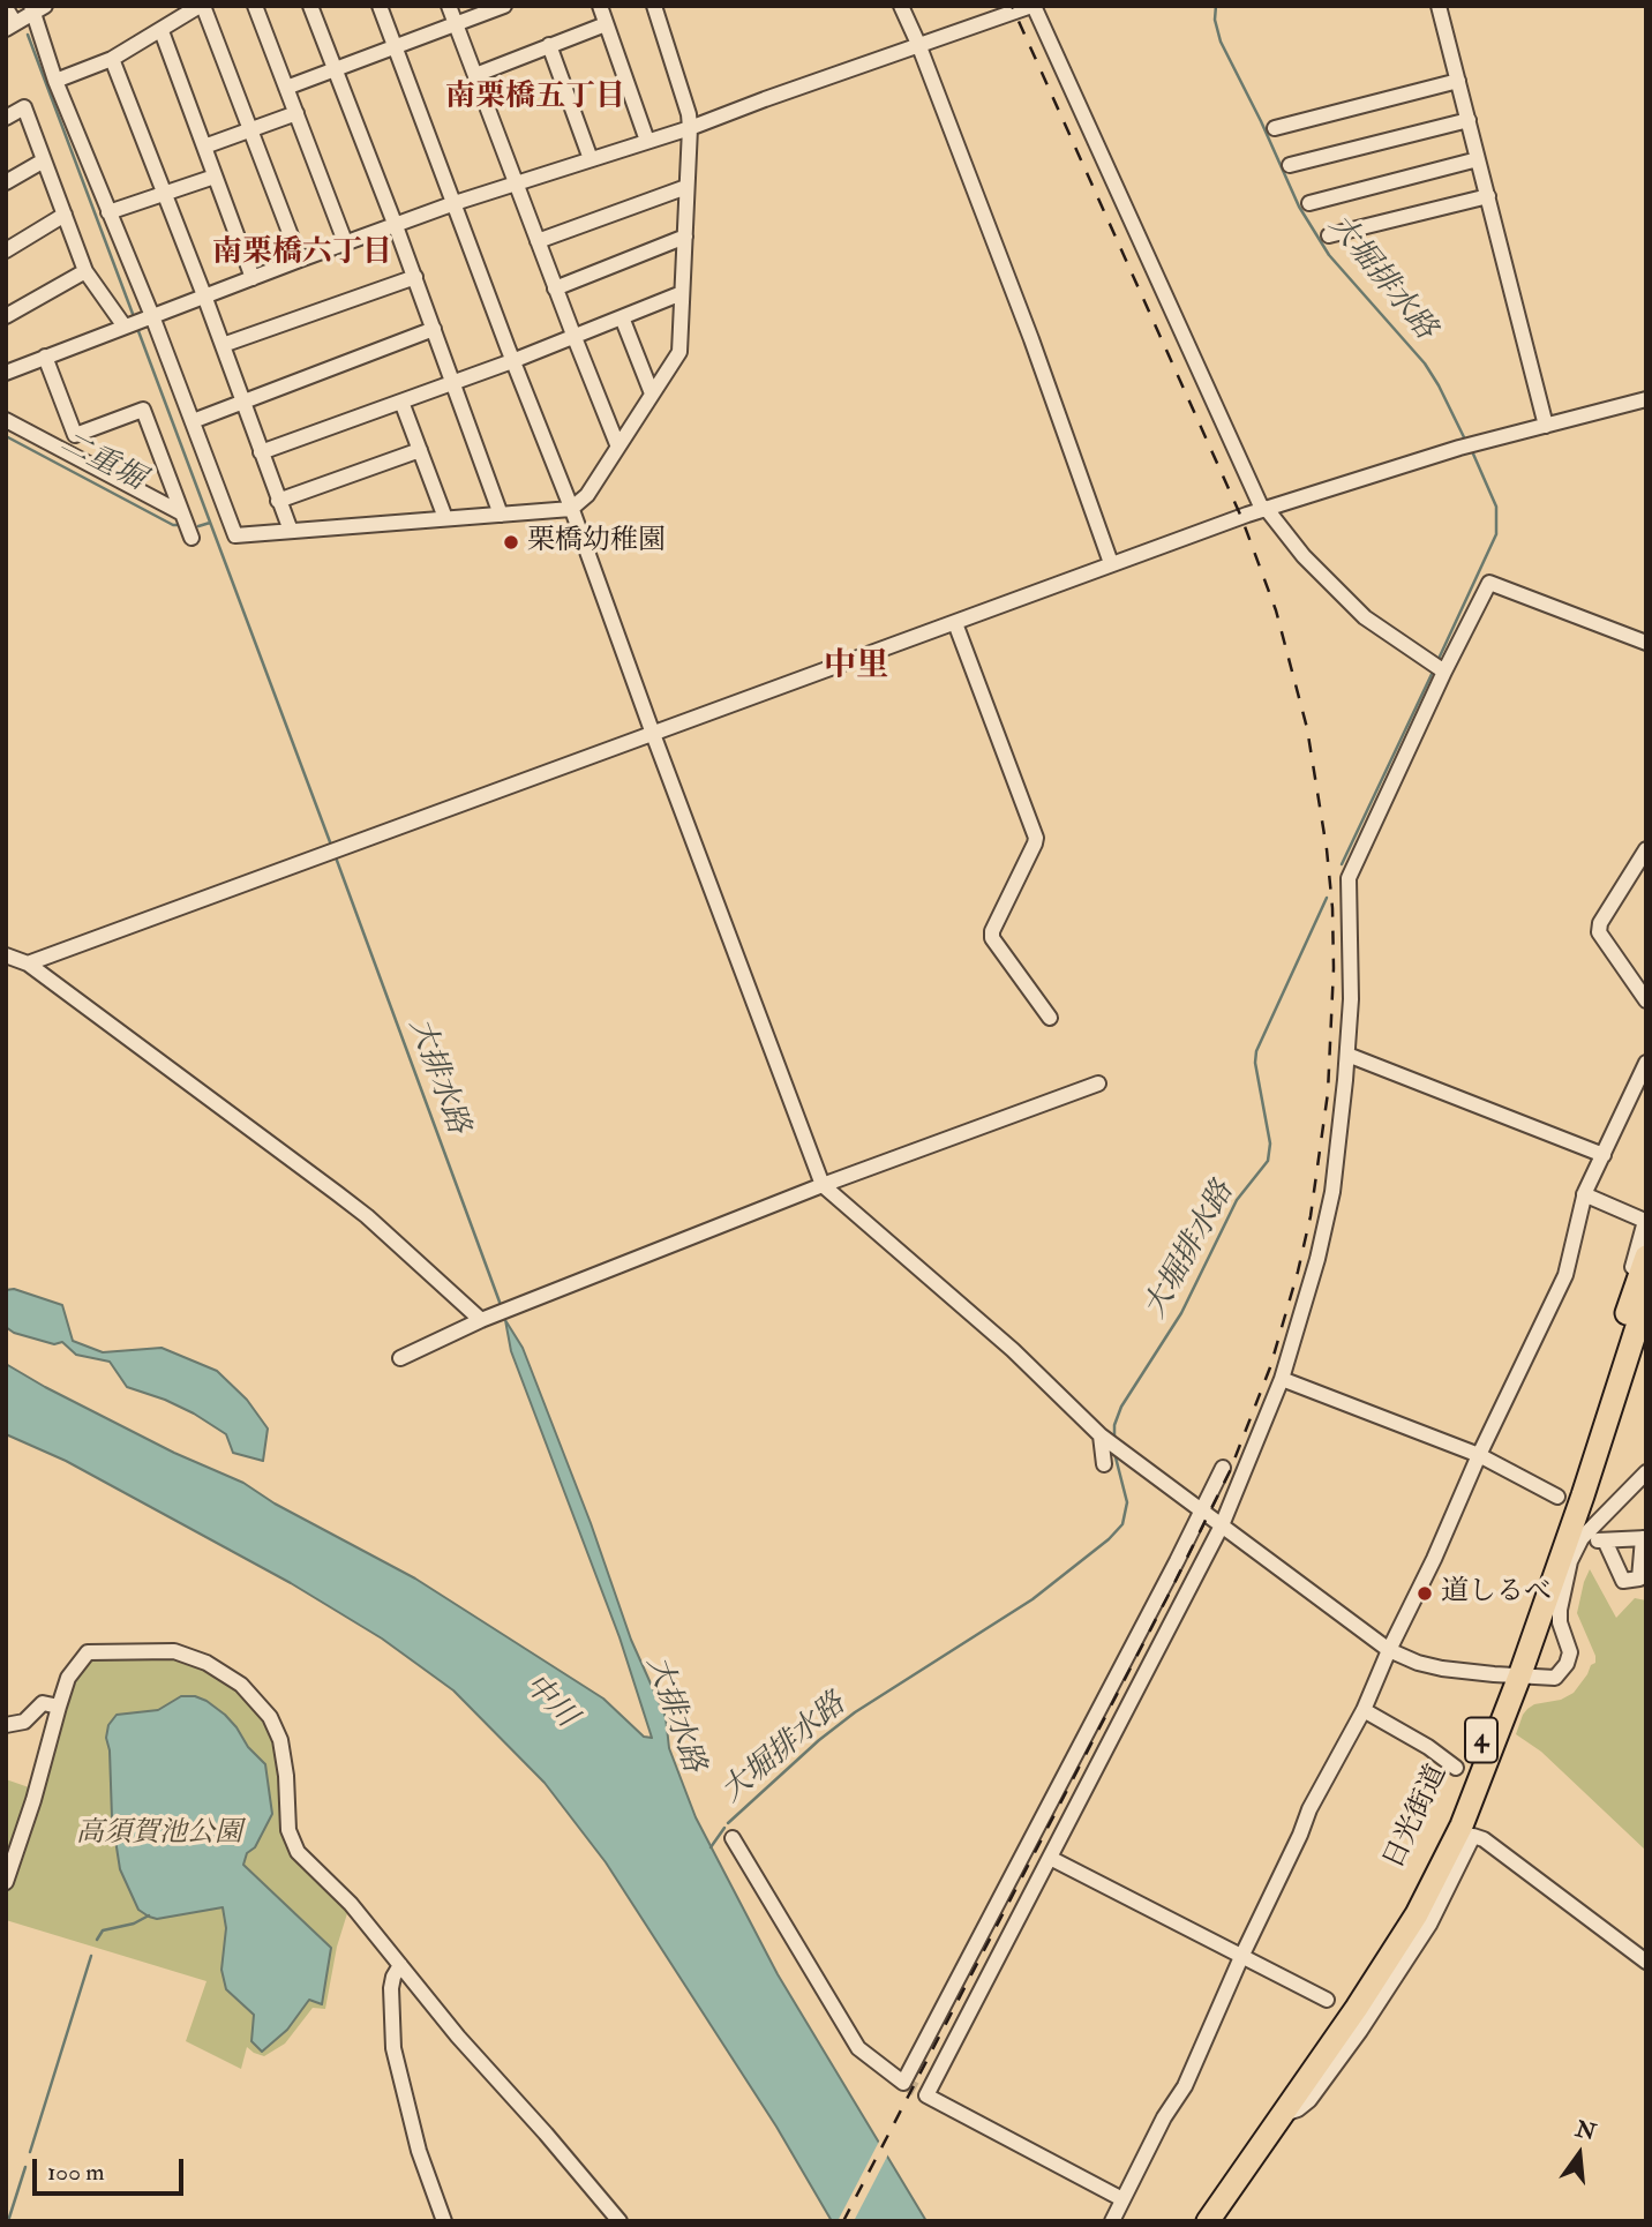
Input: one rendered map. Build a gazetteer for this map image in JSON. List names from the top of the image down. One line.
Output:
{"streets":{"highway":["4","日光街道"]},"districts":["南栗橋五丁目","南栗橋六丁目","中里"],"water":["大堀排水路","二重堀","大排水路","中川"],"parks":["高須賀池公園"],"places":["栗橋幼稚園","道しるべ"],"scale_bar":"100 m","north":"top"}
